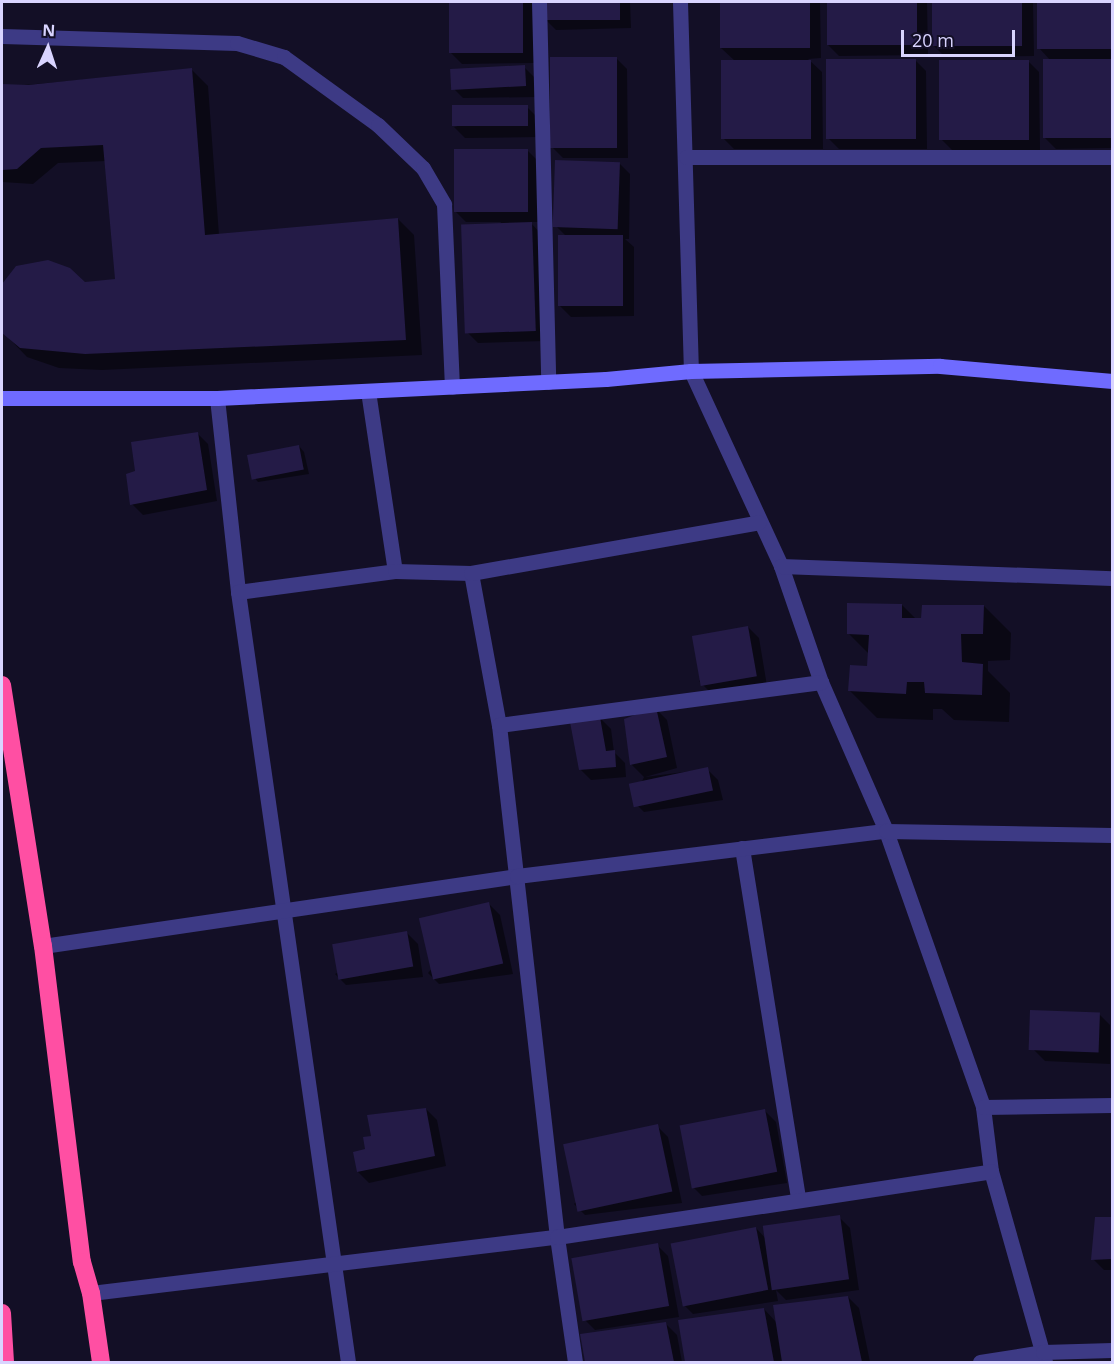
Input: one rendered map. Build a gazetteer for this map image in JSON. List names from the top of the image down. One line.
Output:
{"scale_bar":"20 m","north":"top"}
